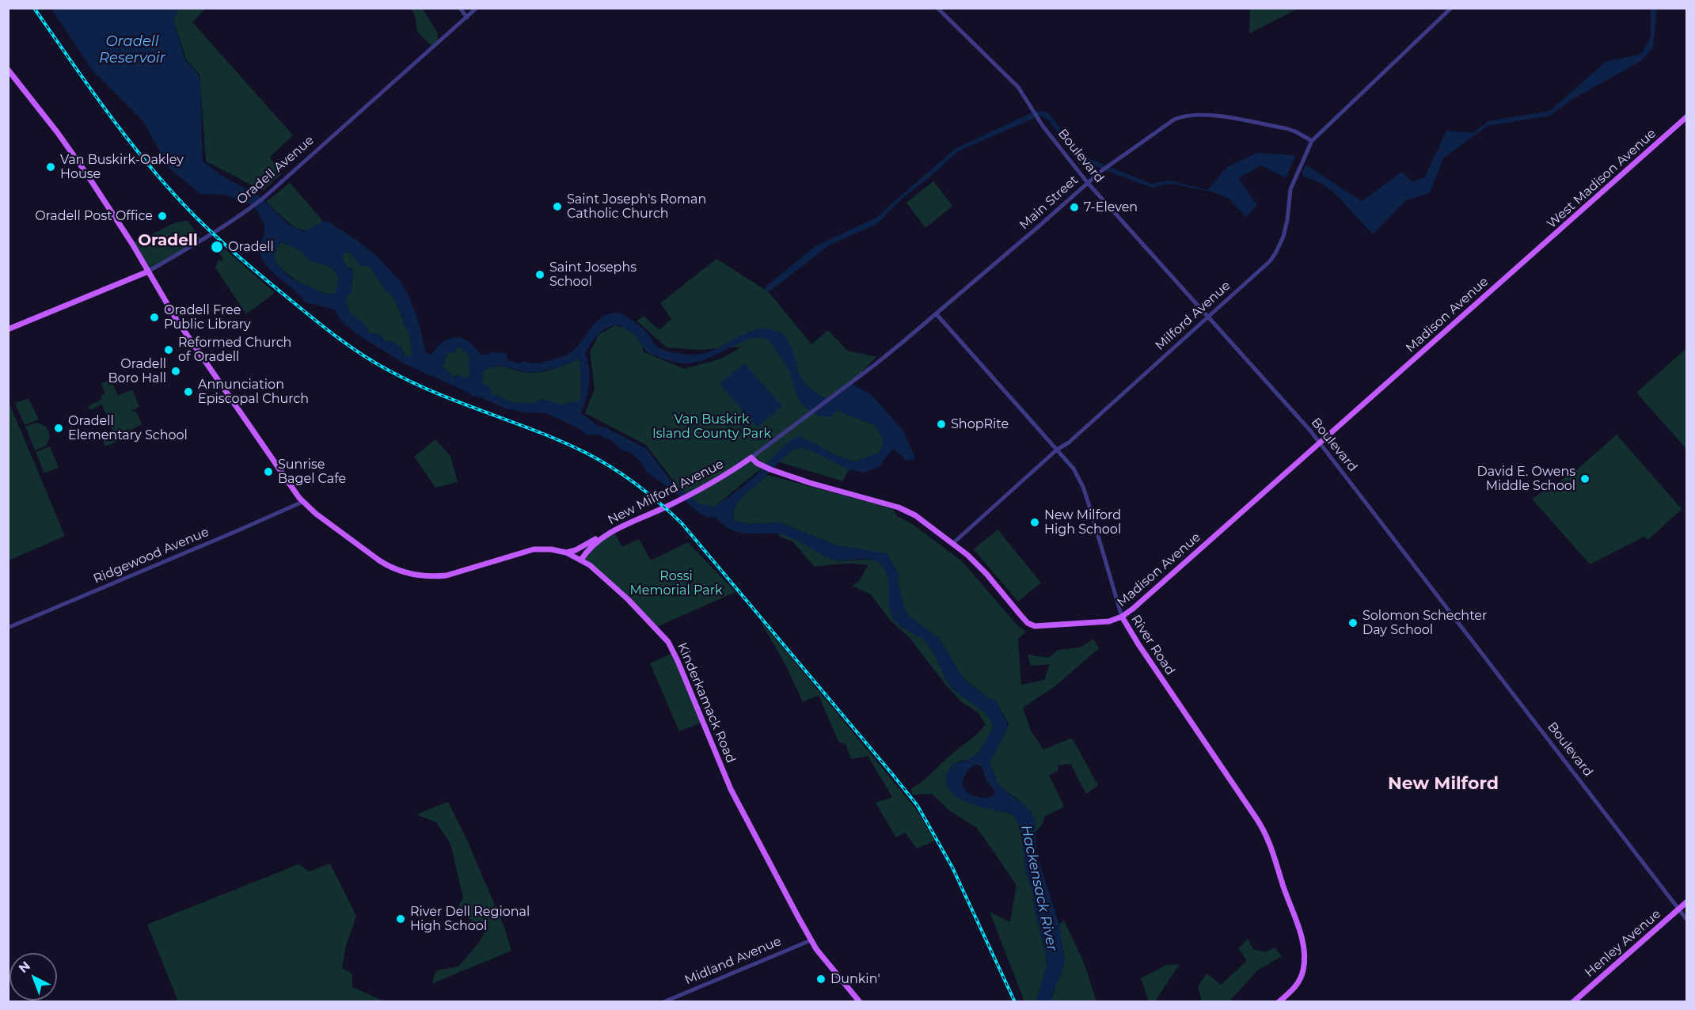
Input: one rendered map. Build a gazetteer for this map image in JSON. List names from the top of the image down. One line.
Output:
{"streets":{"main road":["Oradell Avenue","West Madison Avenue","Madison Avenue","New Milford Avenue","River Road","Kinderkamack Road","Henley Avenue"],"street":["Boulevard","Main Street","Milford Avenue","Ridgewood Avenue","Midland Avenue"]},"crossings":[["Boulevard","Main Street"],["Boulevard","Madison Avenue"],["Boulevard","Milford Avenue"],["Boulevard","Henley Avenue"],["Oradell Avenue","Kinderkamack Road"],["West Madison Avenue","Madison Avenue"],["Main Street","Milford Avenue"],["Main Street","New Milford Avenue"],["Main Street","River Road"],["Madison Avenue","Milford Avenue"],["Madison Avenue","New Milford Avenue"],["Madison Avenue","River Road"],["Milford Avenue","River Road"],["New Milford Avenue","Kinderkamack Road"],["Ridgewood Avenue","Kinderkamack Road"],["Kinderkamack Road","Midland Avenue"]],"districts":["Oradell","New Milford"],"water":["Oradell Reservoir","Hackensack River"],"parks":["Van Buskirk Island County Park","Rossi Memorial Park"],"places":["Van Buskirk-Oakley House","Saint Joseph's Roman Catholic Church","7-Eleven","Oradell Post Office","Oradell","Saint Josephs School","Oradell Free Public Library","Reformed Church of Oradell","Oradell Boro Hall","Annunciation Episcopal Church","ShopRite","Oradell Elementary School","Sunrise Bagel Cafe","David E. Owens Middle School","New Milford High School","Solomon Schechter Day School","River Dell Regional High School","Dunkin'"],"north":"top left"}
